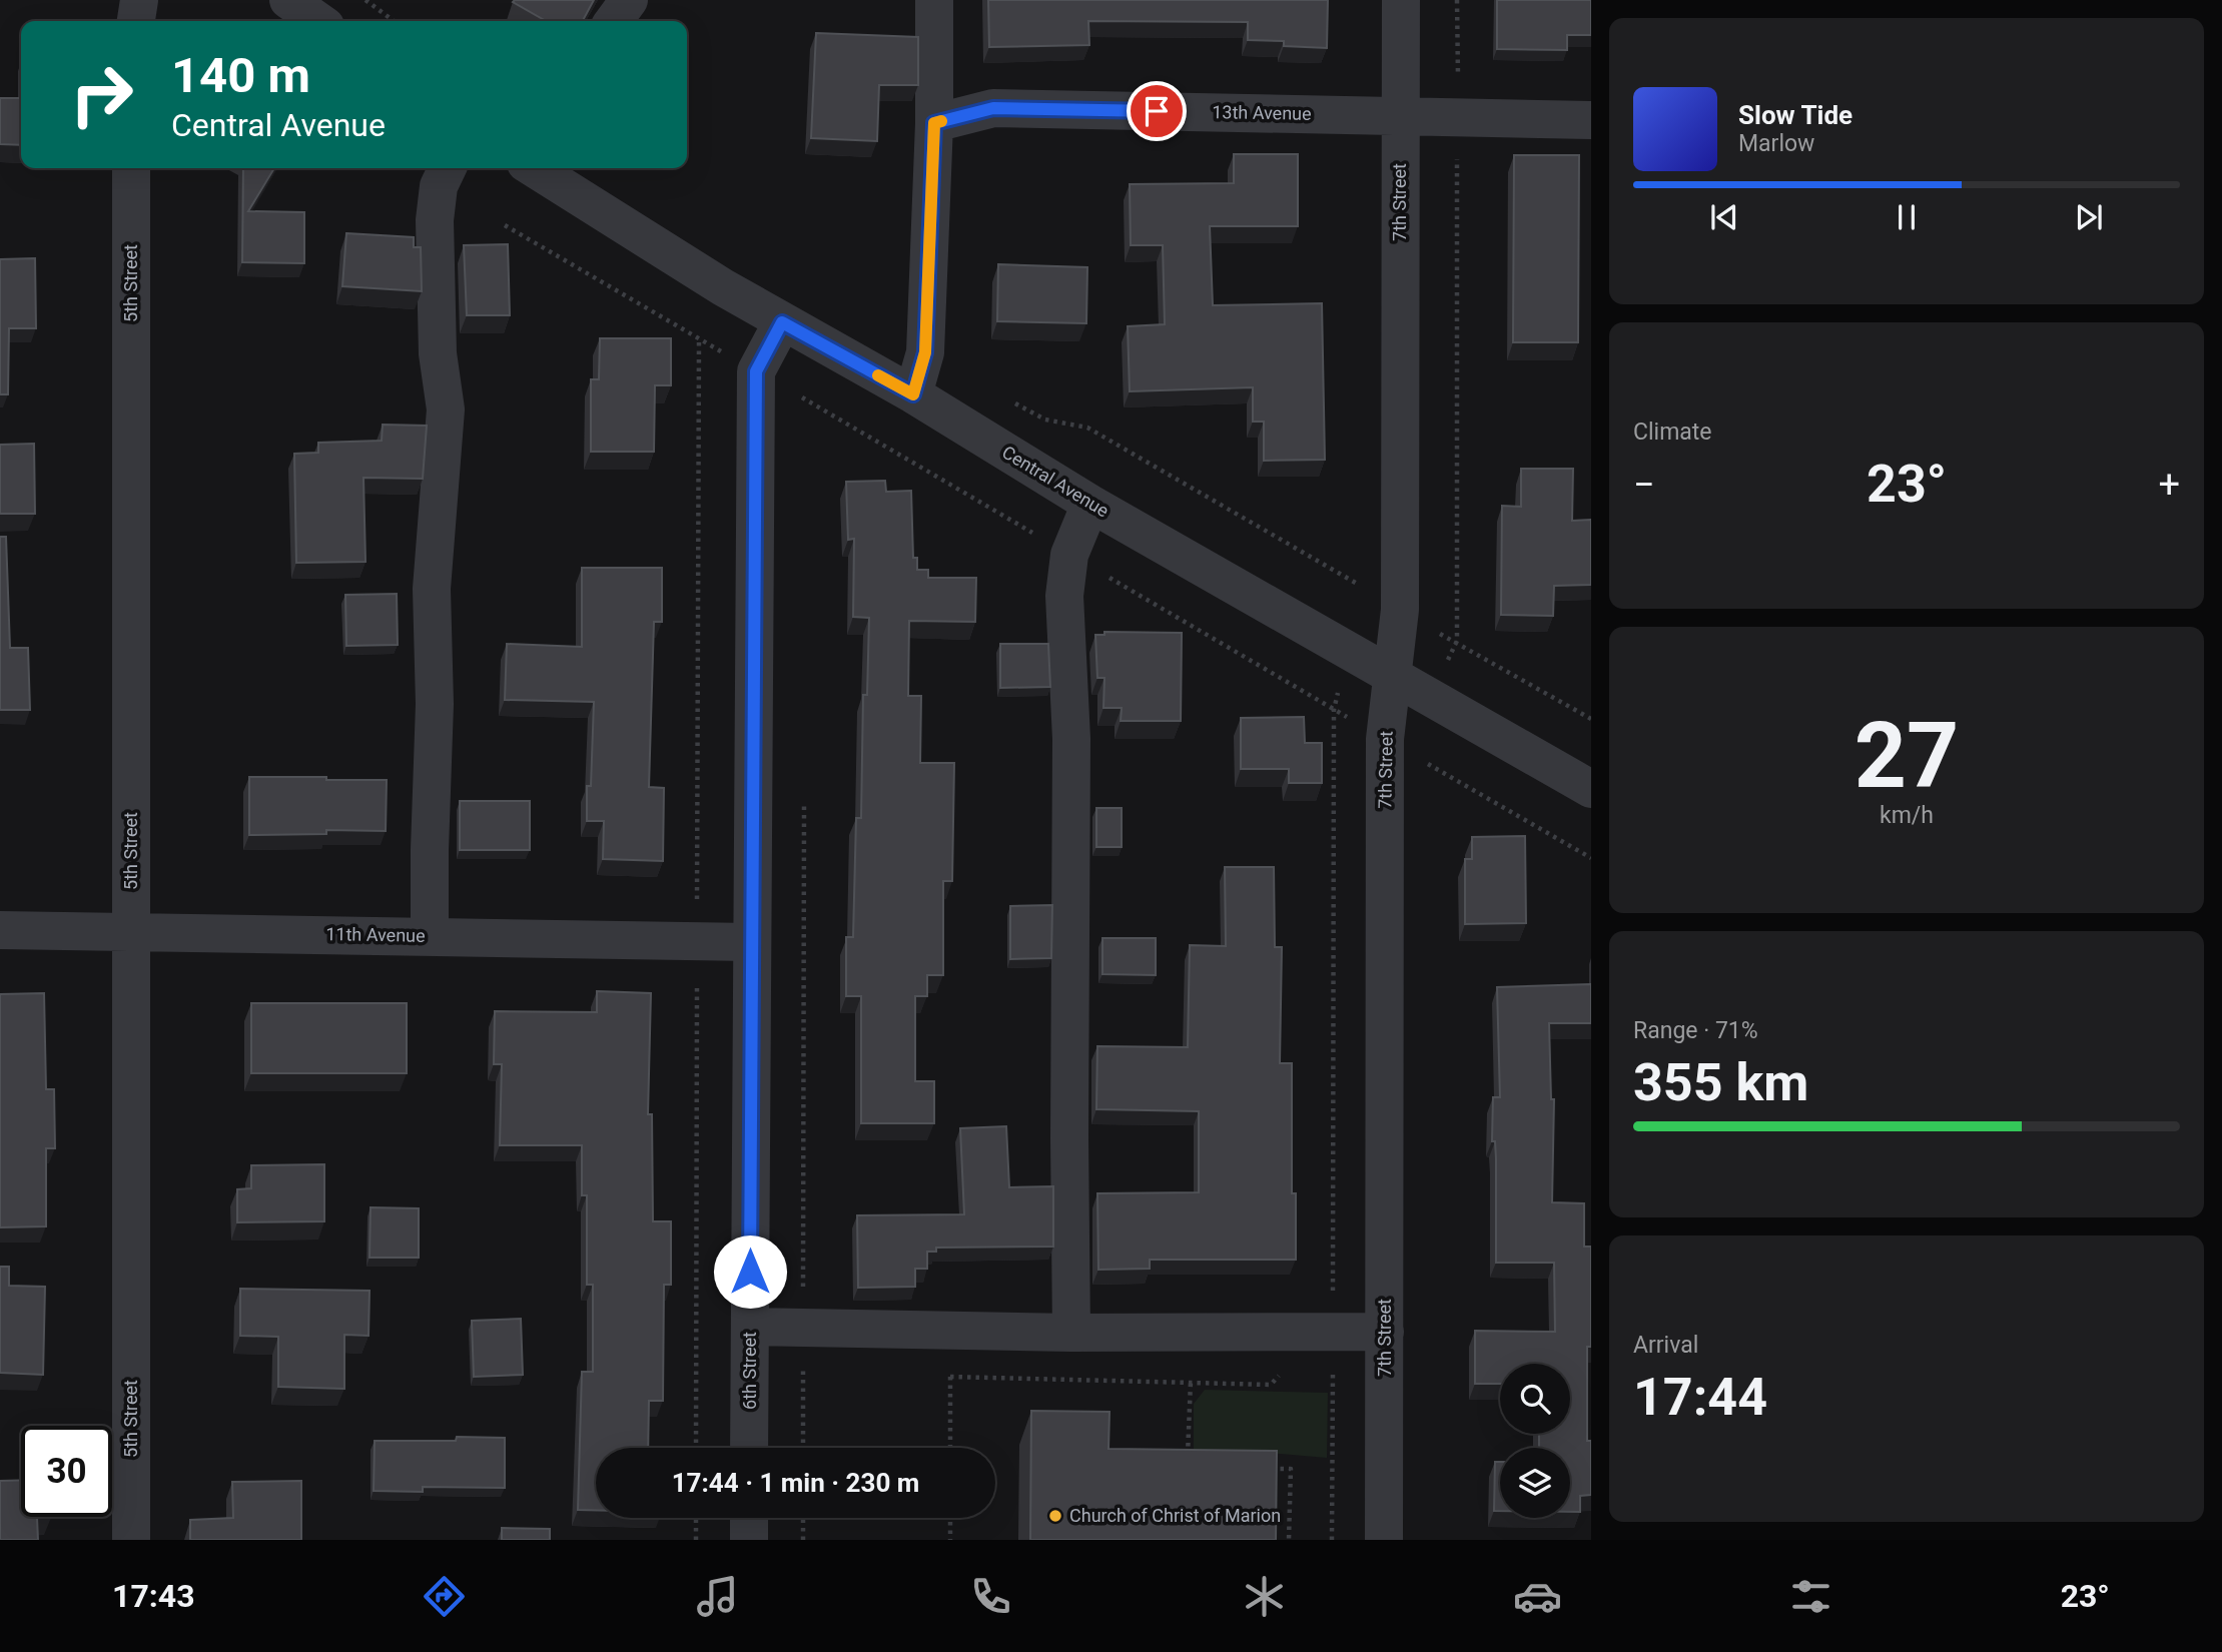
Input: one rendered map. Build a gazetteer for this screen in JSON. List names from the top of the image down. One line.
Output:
{"streets":{"street":["13th Avenue","7th Street","5th Street","Central Avenue","11th Avenue","6th Street"]},"crossings":[["13th Avenue","7th Street"],["7th Street","Central Avenue"],["5th Street","11th Avenue"],["Central Avenue","6th Street"],["11th Avenue","6th Street"]],"places":["Church of Christ of Marion"],"page":{"turn":["140 m","Central Avenue"],"song":["Slow Tide","Marlow"],"tile":["Climate",["27","km/h"],["Range · 71%","355 km"],["Arrival","17:44"]],"heat":["−","23°","+"],"limit":"30","trip":"17:44 · 1 min · 230 m","tabs":["17:43","23°"]}}
